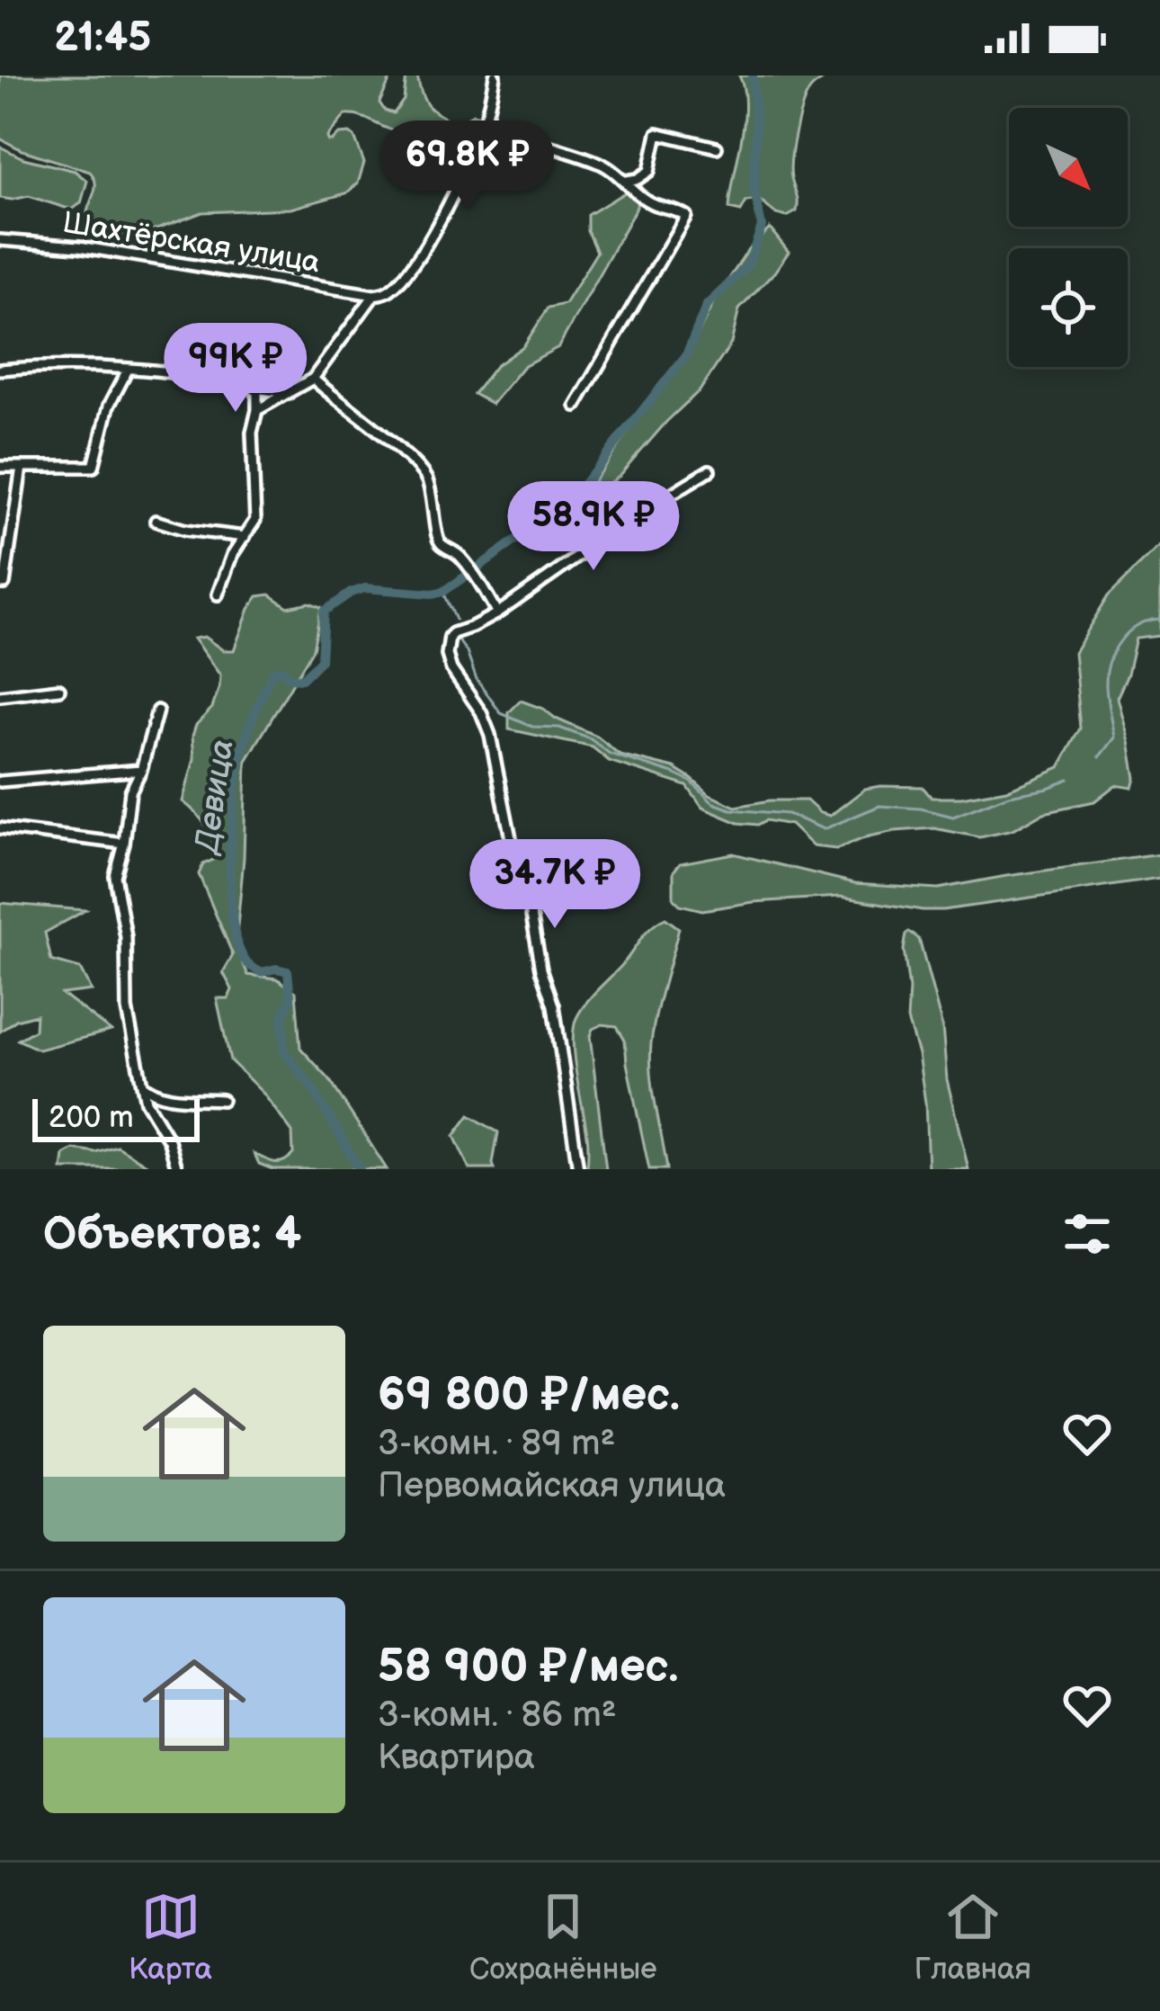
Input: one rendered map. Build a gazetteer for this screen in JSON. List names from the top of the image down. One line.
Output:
{"streets":{"street":["Шахтёрская улица"]},"water":["Девица"],"scale_bar":"200 m","north":"bottom right","page":{"status":"21:45","price":["69.8K ₽","99K ₽","58.9K ₽","34.7K ₽"],"scale":"200 m","heading":"Объектов: 4","list":[{"name":"69 800 ₽/мес.","note":"3-комн. · 89 m² · Первомайская улица"},{"name":"58 900 ₽/мес.","note":"3-комн. · 86 m² · Квартира"}],"tabs":["Карта","Сохранённые","Главная"]}}
